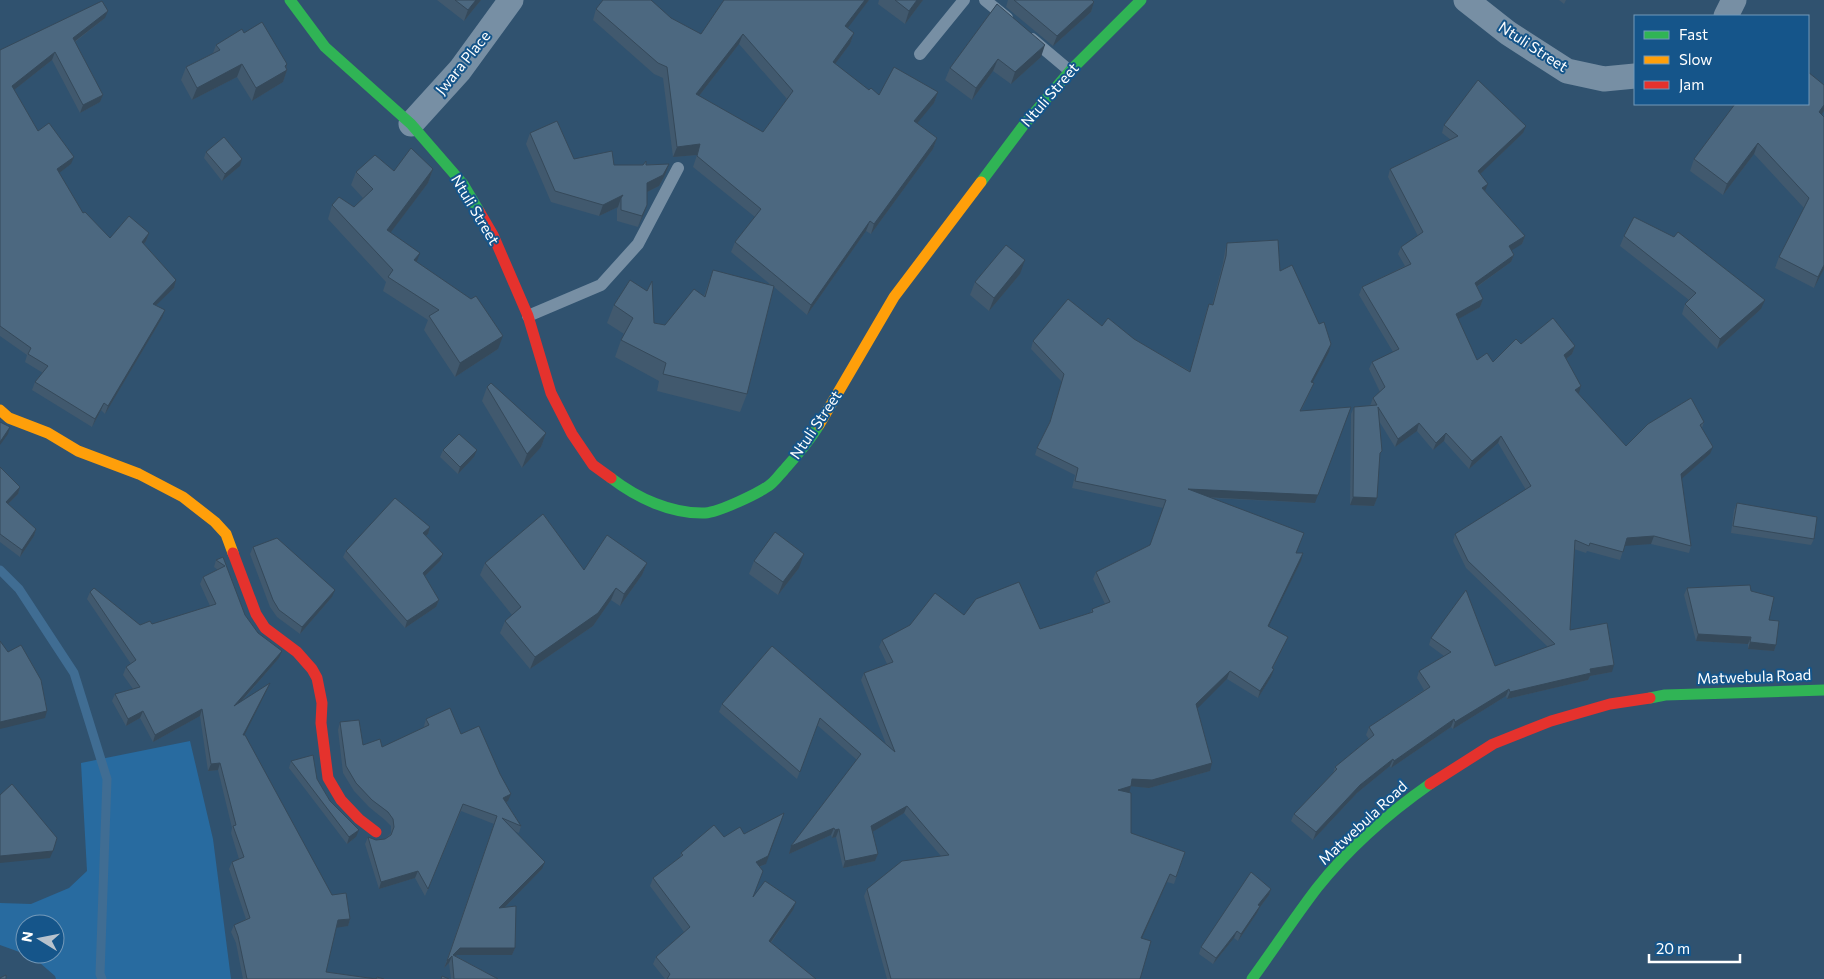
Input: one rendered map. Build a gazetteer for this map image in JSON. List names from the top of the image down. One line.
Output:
{"streets":{"street":["Ntuli Street","Jwara Place","Matwebula Road"]},"crossings":[["Ntuli Street","Jwara Place"]],"legend":["Fast","Slow","Jam"],"scale_bar":"20 m","north":"left"}
